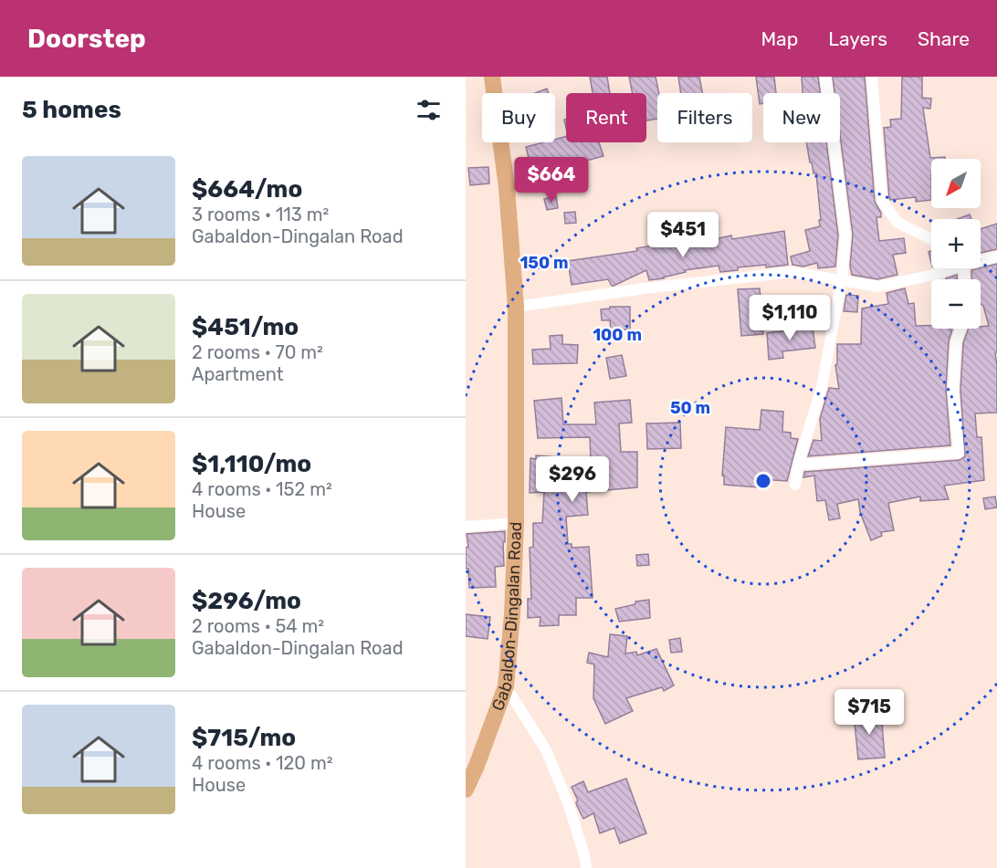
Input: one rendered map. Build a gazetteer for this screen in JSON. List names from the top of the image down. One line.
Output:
{"streets":{"main road":["Gabaldon-Dingalan Road"]},"north":"bottom left","page":{"header":"Doorstep","nav":["Map","Layers","Share"],"heading":"5 homes","chip":["Buy","Rent","Filters","New"],"list":[{"name":"$664/mo","note":"3 rooms · 113 m² · Gabaldon-Dingalan Road"},{"name":"$451/mo","note":"2 rooms · 70 m² · Apartment"},{"name":"$1,110/mo","note":"4 rooms · 152 m² · House"},{"name":"$296/mo","note":"2 rooms · 54 m² · Gabaldon-Dingalan Road"},{"name":"$715/mo","note":"4 rooms · 120 m² · House"}],"price":["$664","$451","$1,110","$296","$715"],"map_buttons":["+","−"]},"rings":["150 m","100 m","50 m"]}
